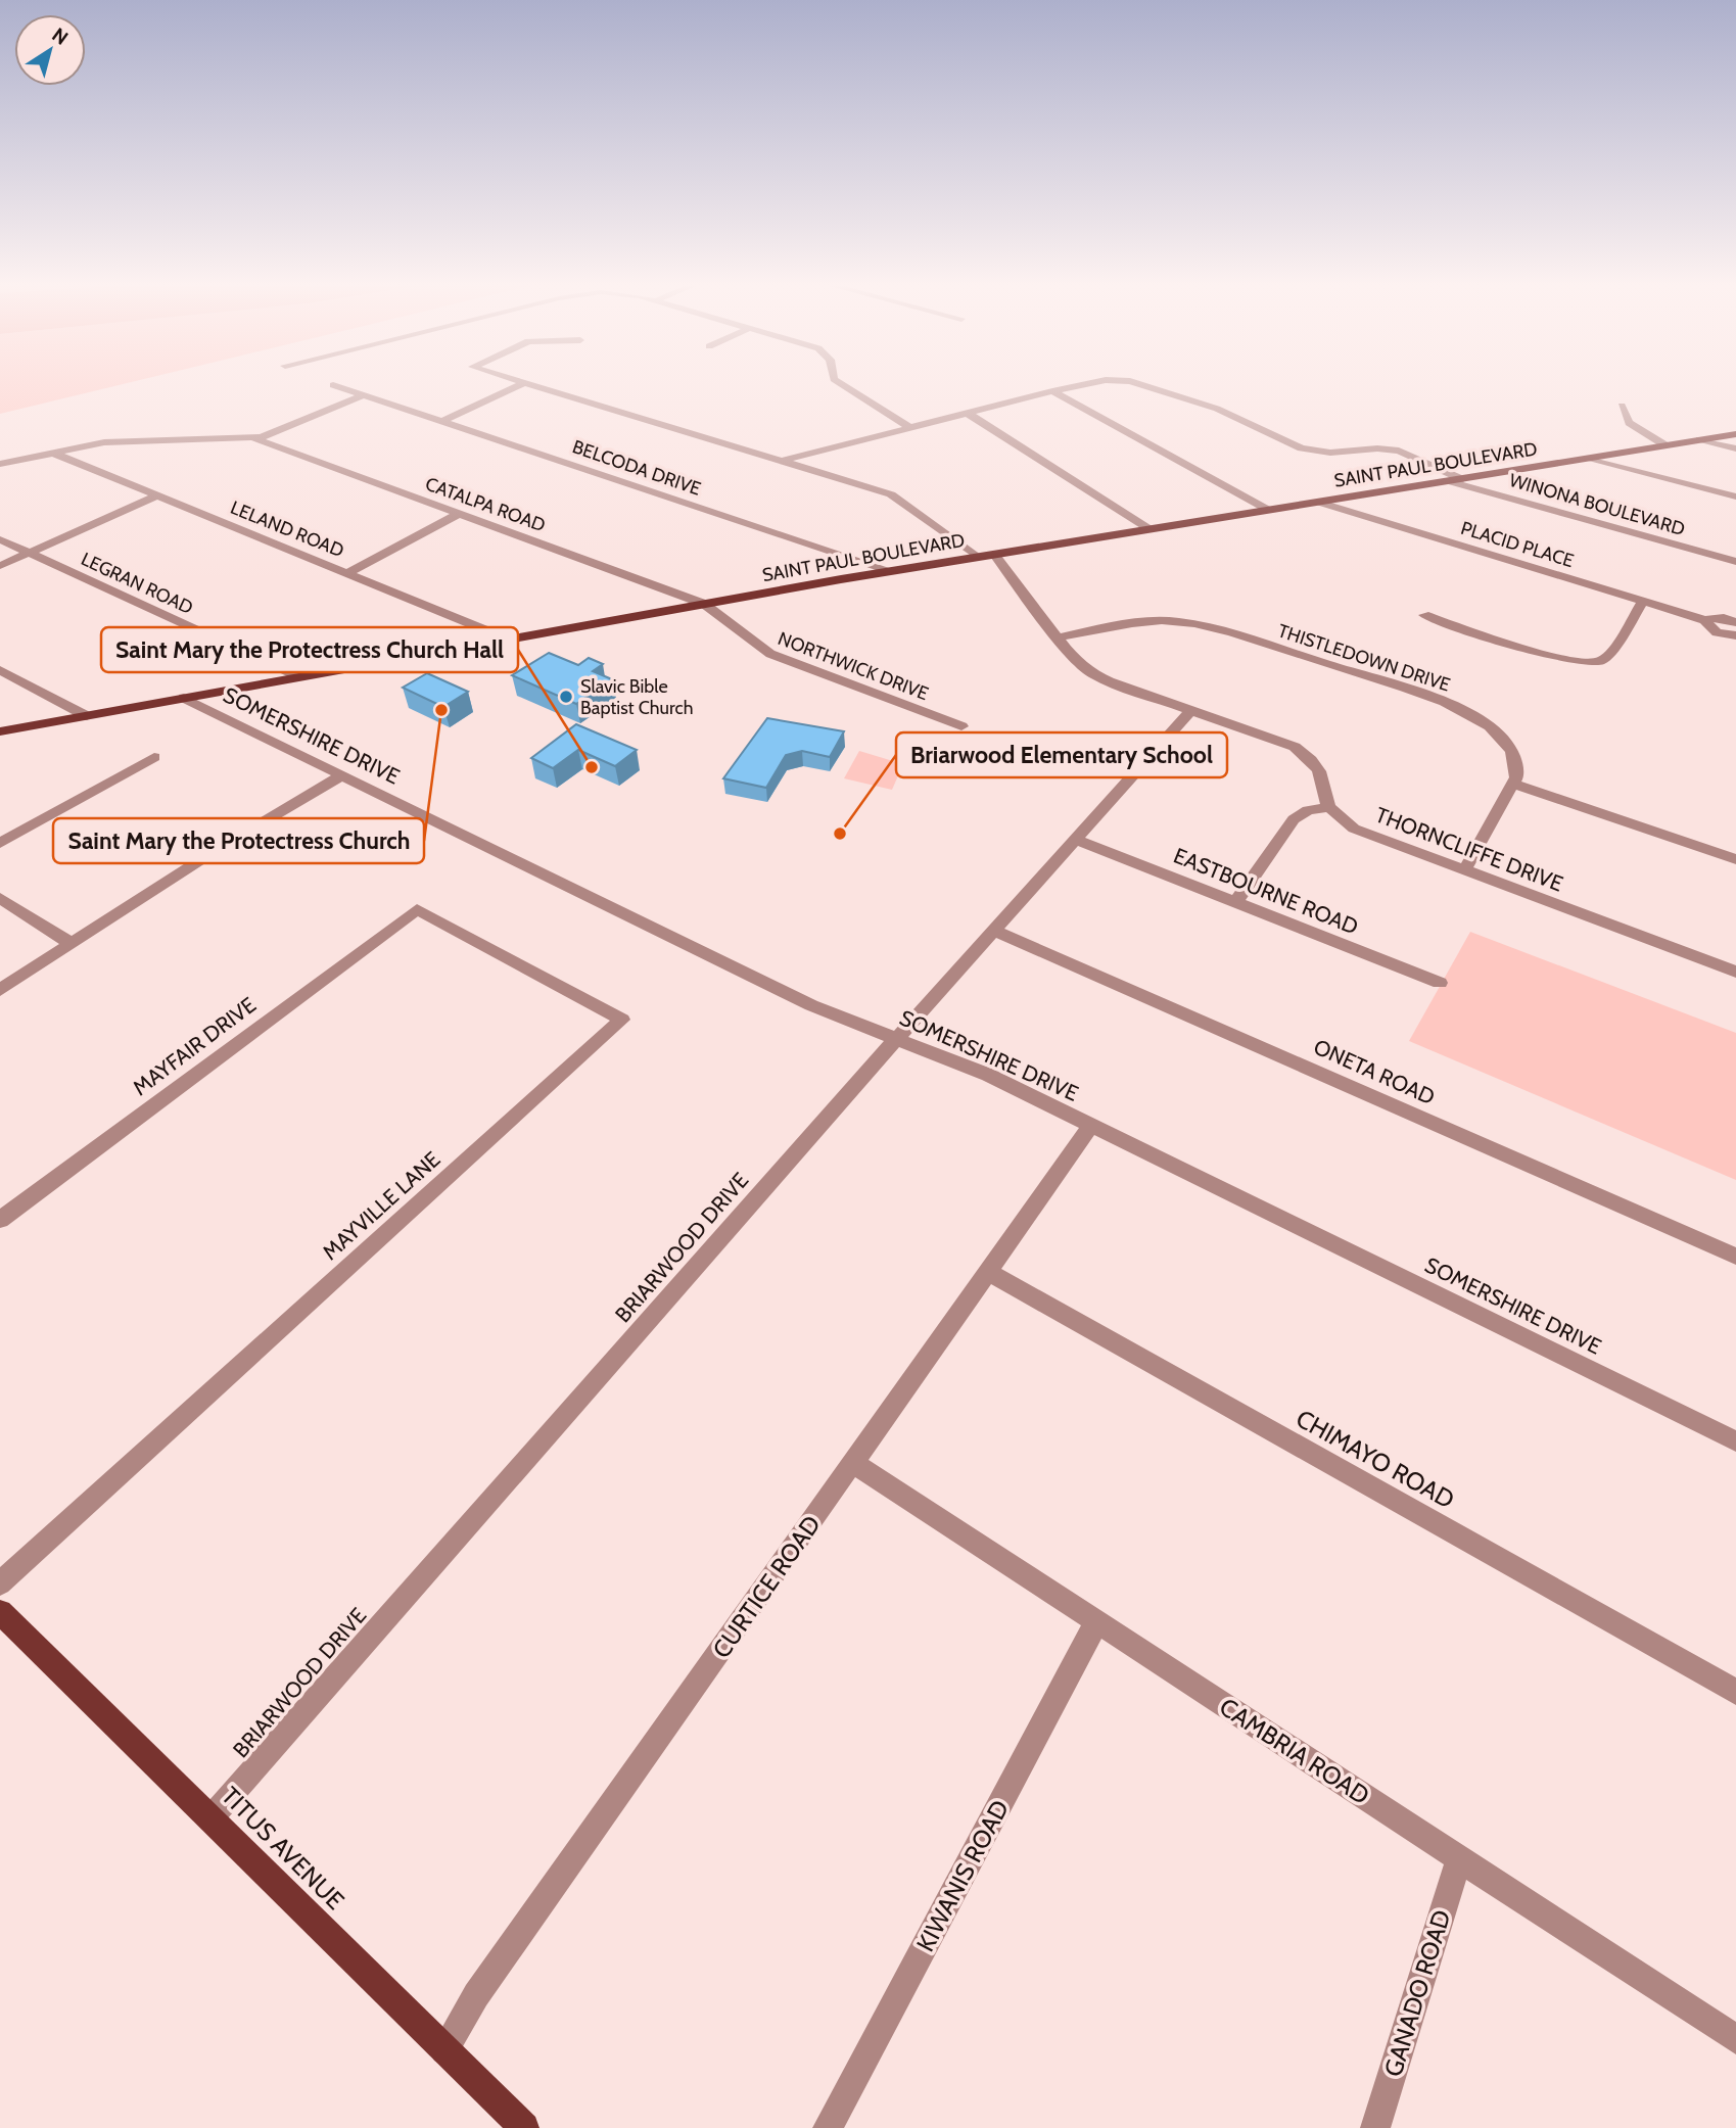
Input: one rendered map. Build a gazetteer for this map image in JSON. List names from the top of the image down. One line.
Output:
{"streets":{"main road":["SAINT PAUL BOULEVARD","TITUS AVENUE"],"street":["BELCODA DRIVE","CATALPA ROAD","WINONA BOULEVARD","LELAND ROAD","PLACID PLACE","LEGRAN ROAD","THISTLEDOWN DRIVE","NORTHWICK DRIVE","SOMERSHIRE DRIVE","THORNCLIFFE DRIVE","EASTBOURNE ROAD","MAYFAIR DRIVE","ONETA ROAD","MAYVILLE LANE","BRIARWOOD DRIVE","CHIMAYO ROAD","CURTICE ROAD","CAMBRIA ROAD","KIWANIS ROAD","GANADO ROAD"]},"crossings":[["SAINT PAUL BOULEVARD","BELCODA DRIVE"],["SAINT PAUL BOULEVARD","CATALPA ROAD"],["SAINT PAUL BOULEVARD","WINONA BOULEVARD"],["SAINT PAUL BOULEVARD","LELAND ROAD"],["SAINT PAUL BOULEVARD","PLACID PLACE"],["SAINT PAUL BOULEVARD","LEGRAN ROAD"],["SAINT PAUL BOULEVARD","NORTHWICK DRIVE"],["SAINT PAUL BOULEVARD","SOMERSHIRE DRIVE"],["CATALPA ROAD","NORTHWICK DRIVE"],["SOMERSHIRE DRIVE","BRIARWOOD DRIVE"],["SOMERSHIRE DRIVE","CURTICE ROAD"],["EASTBOURNE ROAD","BRIARWOOD DRIVE"],["MAYFAIR DRIVE","MAYVILLE LANE"],["ONETA ROAD","BRIARWOOD DRIVE"],["BRIARWOOD DRIVE","TITUS AVENUE"],["CHIMAYO ROAD","CURTICE ROAD"],["CURTICE ROAD","CAMBRIA ROAD"],["CURTICE ROAD","TITUS AVENUE"],["CAMBRIA ROAD","KIWANIS ROAD"],["CAMBRIA ROAD","GANADO ROAD"]],"places":["Slavic Bible Baptist Church","Saint Mary the Protectress Church","Saint Mary the Protectress Church Hall","Briarwood Elementary School"],"north":"top right"}
